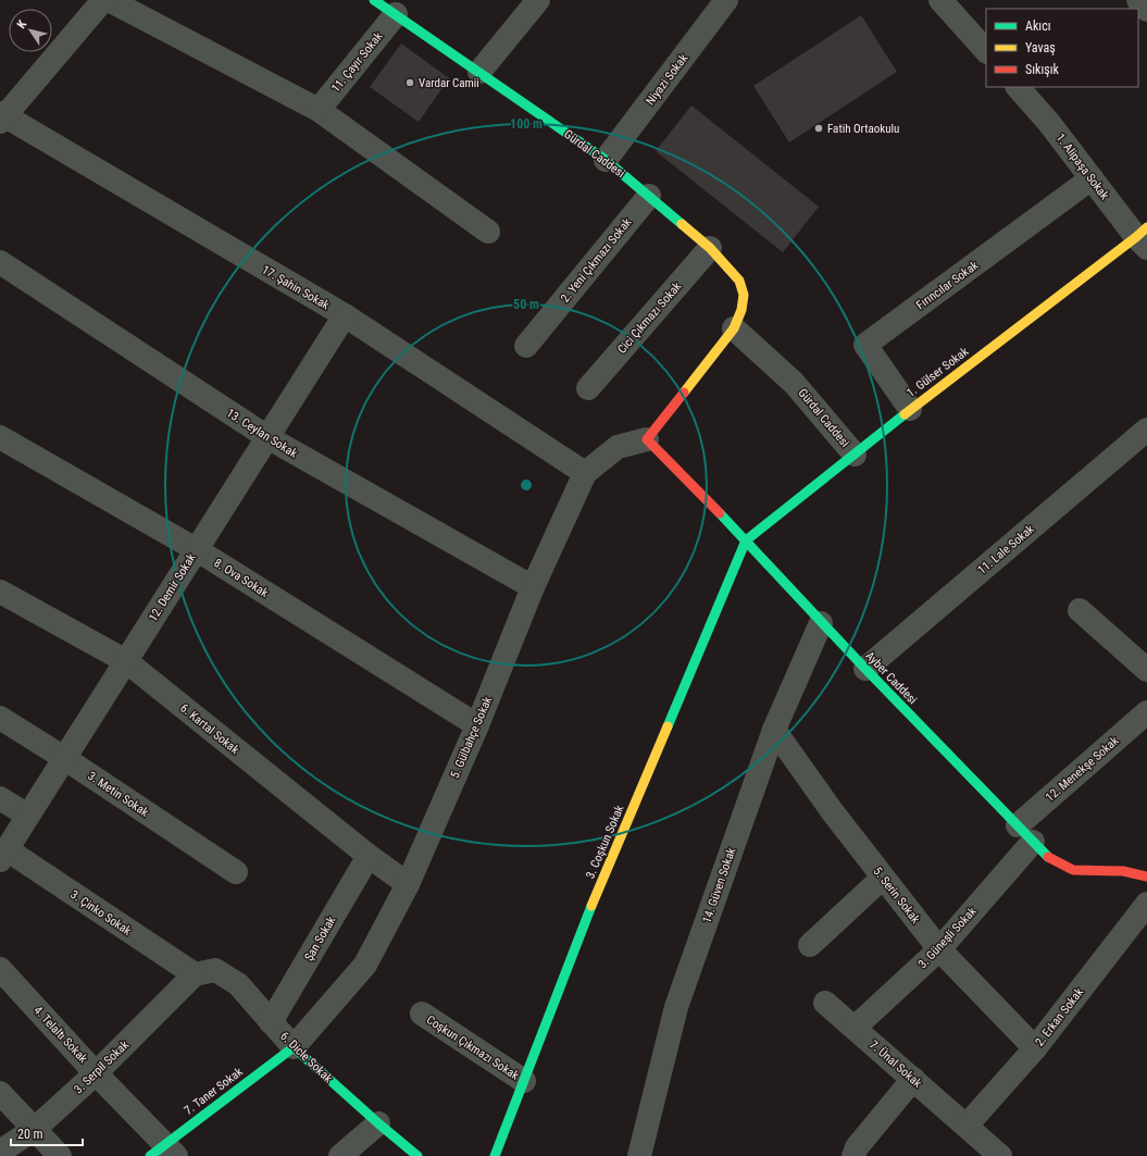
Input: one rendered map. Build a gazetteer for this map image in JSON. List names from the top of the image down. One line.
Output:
{"streets":{"street":["11. Çayır Sokak","Niyazi Sokak","Gürdal Caddesi","1. Alipaşa Sokak","2. Yeni Çıkmazı Sokak","Fırıncılar Sokak","17. Şahin Sokak","Cici Çıkmazı Sokak","1. Gülser Sokak","13. Ceylan Sokak","11. Lale Sokak","8. Ova Sokak","12. Demir Sokak","Ayber Caddesi","6. Kartal Sokak","5. Gülbahçe Sokak","12. Menekşe Sokak","3. Metin Sokak","3. Coşkun Sokak","14. Güven Sokak","5. Serin Sokak","3. Çinko Sokak","3. Güneşli Sokak","Şan Sokak","2. Erkan Sokak","4. Telaltı Sokak","Coşkun Çıkmazı Sokak","6. Dicle Sokak","7. Ünal Sokak","3. Serpil Sokak","7. Taner Sokak"]},"crossings":[["11. Çayır Sokak","Gürdal Caddesi"],["Niyazi Sokak","Gürdal Caddesi"],["Gürdal Caddesi","2. Yeni Çıkmazı Sokak"],["Gürdal Caddesi","Cici Çıkmazı Sokak"],["Gürdal Caddesi","1. Gülser Sokak"],["Gürdal Caddesi","Ayber Caddesi"],["Gürdal Caddesi","5. Gülbahçe Sokak"],["1. Alipaşa Sokak","Fırıncılar Sokak"],["1. Alipaşa Sokak","1. Gülser Sokak"],["Fırıncılar Sokak","1. Gülser Sokak"],["17. Şahin Sokak","12. Demir Sokak"],["17. Şahin Sokak","5. Gülbahçe Sokak"],["1. Gülser Sokak","Ayber Caddesi"],["1. Gülser Sokak","3. Coşkun Sokak"],["13. Ceylan Sokak","12. Demir Sokak"],["13. Ceylan Sokak","5. Gülbahçe Sokak"],["11. Lale Sokak","Ayber Caddesi"],["8. Ova Sokak","12. Demir Sokak"],["8. Ova Sokak","5. Gülbahçe Sokak"],["12. Demir Sokak","6. Kartal Sokak"],["12. Demir Sokak","3. Metin Sokak"],["12. Demir Sokak","3. Çinko Sokak"],["Ayber Caddesi","5. Gülbahçe Sokak"],["Ayber Caddesi","12. Menekşe Sokak"],["Ayber Caddesi","3. Coşkun Sokak"],["Ayber Caddesi","14. Güven Sokak"],["Ayber Caddesi","3. Güneşli Sokak"],["6. Kartal Sokak","5. Gülbahçe Sokak"],["6. Kartal Sokak","Şan Sokak"],["5. Gülbahçe Sokak","6. Dicle Sokak"],["5. Gülbahçe Sokak","7. Taner Sokak"],["12. Menekşe Sokak","3. Güneşli Sokak"],["3. Coşkun Sokak","Coşkun Çıkmazı Sokak"],["14. Güven Sokak","5. Serin Sokak"],["5. Serin Sokak","3. Güneşli Sokak"],["5. Serin Sokak","2. Erkan Sokak"],["3. Çinko Sokak","6. Dicle Sokak"],["3. Çinko Sokak","3. Serpil Sokak"],["3. Güneşli Sokak","7. Ünal Sokak"],["Şan Sokak","6. Dicle Sokak"],["2. Erkan Sokak","7. Ünal Sokak"],["4. Telaltı Sokak","3. Serpil Sokak"],["4. Telaltı Sokak","7. Taner Sokak"],["6. Dicle Sokak","3. Serpil Sokak"],["6. Dicle Sokak","7. Taner Sokak"]],"places":["Vardar Camii","Fatih Ortaokulu"],"legend":["Akıcı","Yavaş","Sıkışık"],"scale_bar":"20 m","north":"top left","rings":["100 m","50 m"]}
